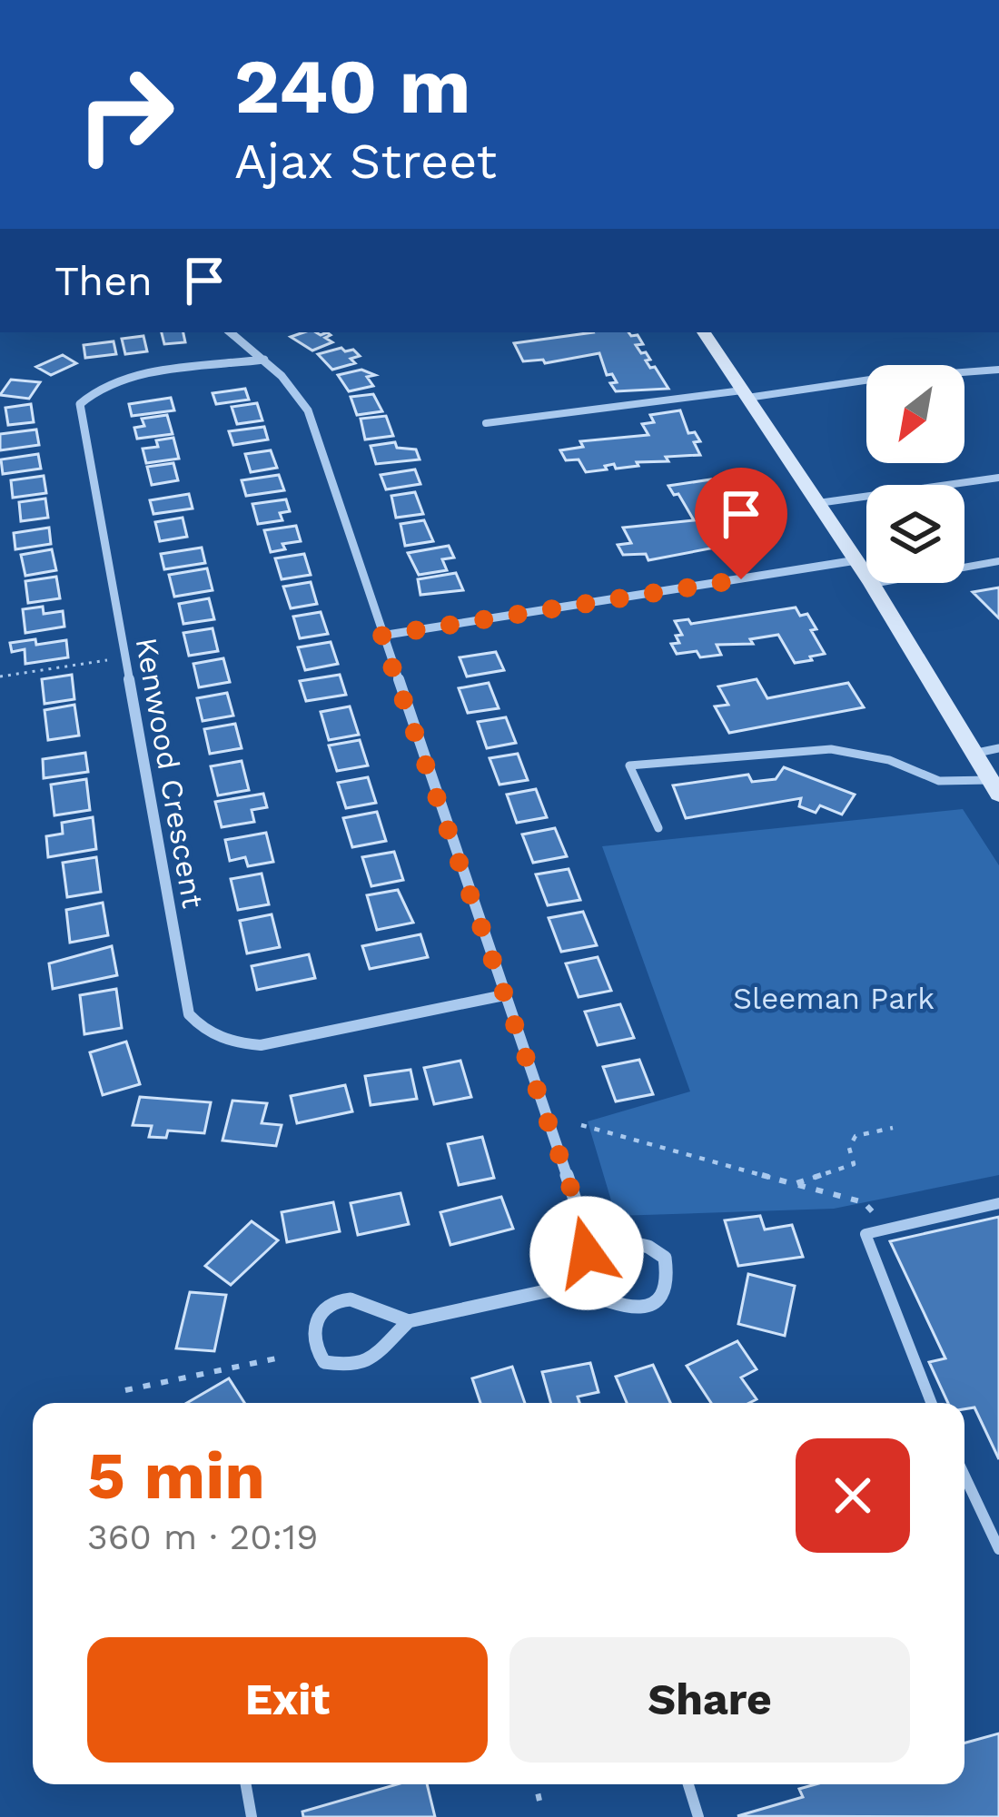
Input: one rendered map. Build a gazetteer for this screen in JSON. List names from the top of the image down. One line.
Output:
{"streets":{"street":["Kenwood Crescent"]},"parks":["Sleeman Park"],"north":"bottom left","page":{"turn":["240 m","Ajax Street"],"then":"Then","heading":["5 min","360 m · 20:19"],"buttons":["Exit","Share"]}}
